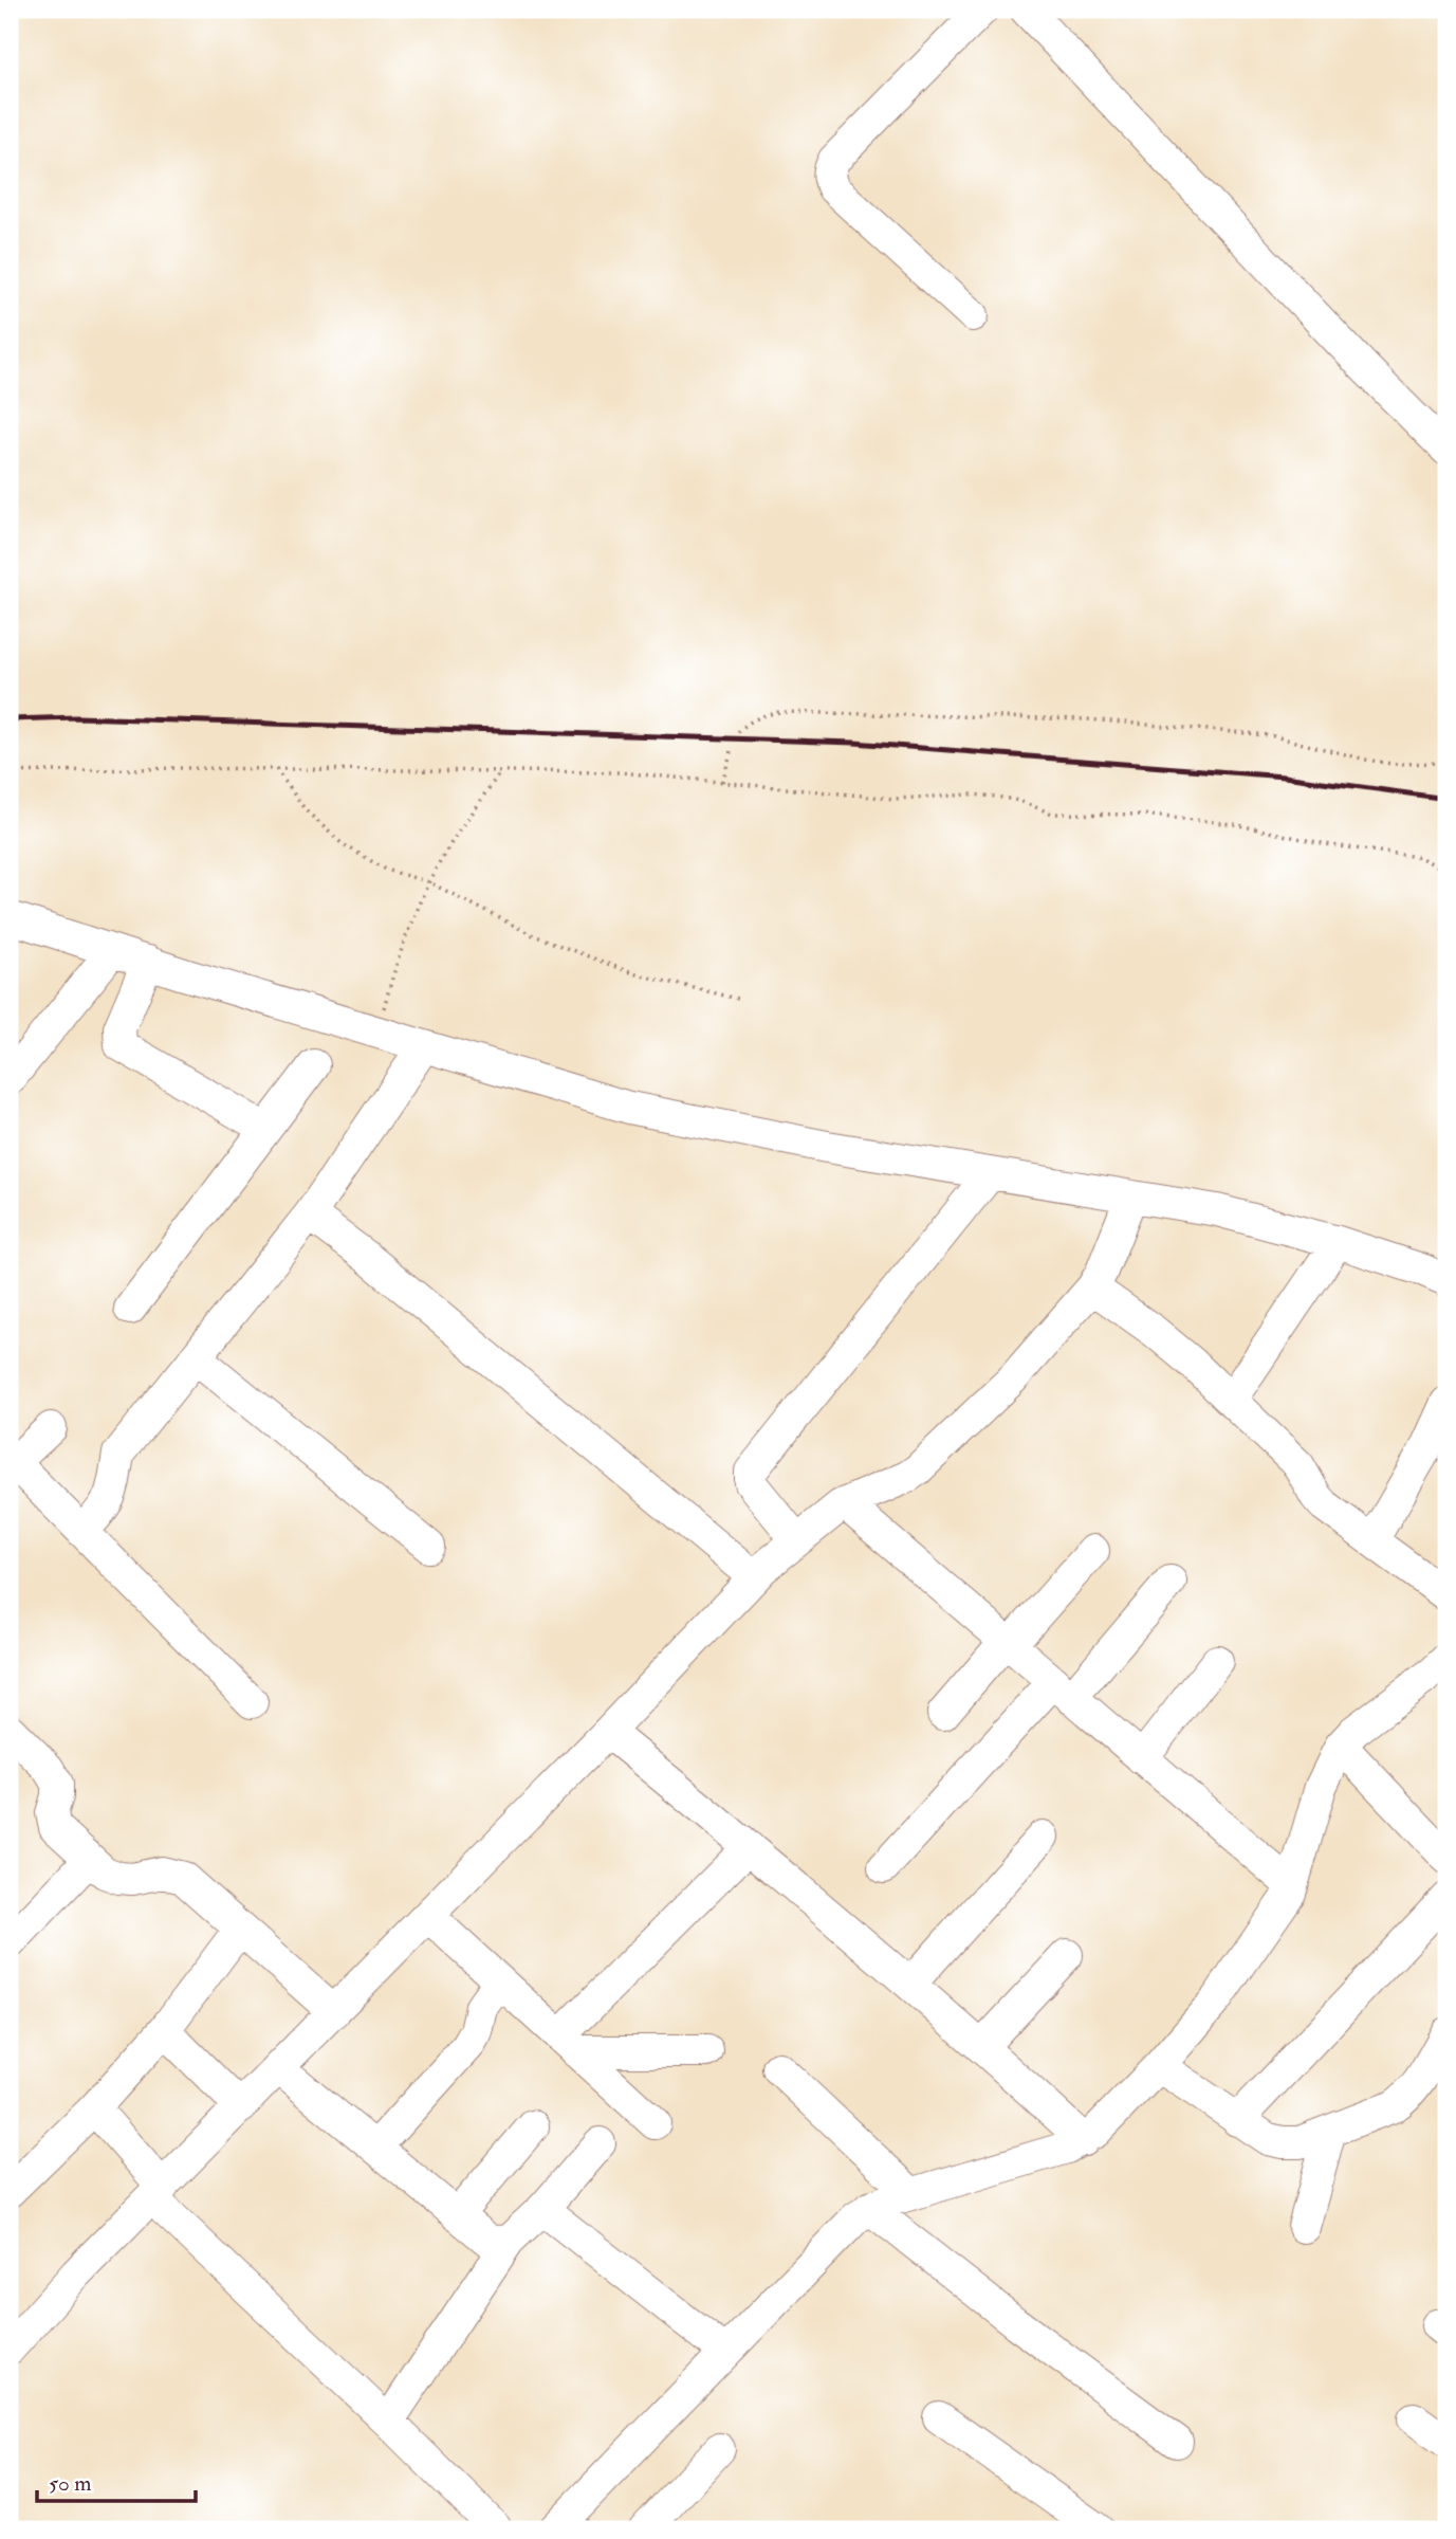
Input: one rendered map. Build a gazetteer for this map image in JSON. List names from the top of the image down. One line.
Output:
{"scale_bar":"50 m"}
